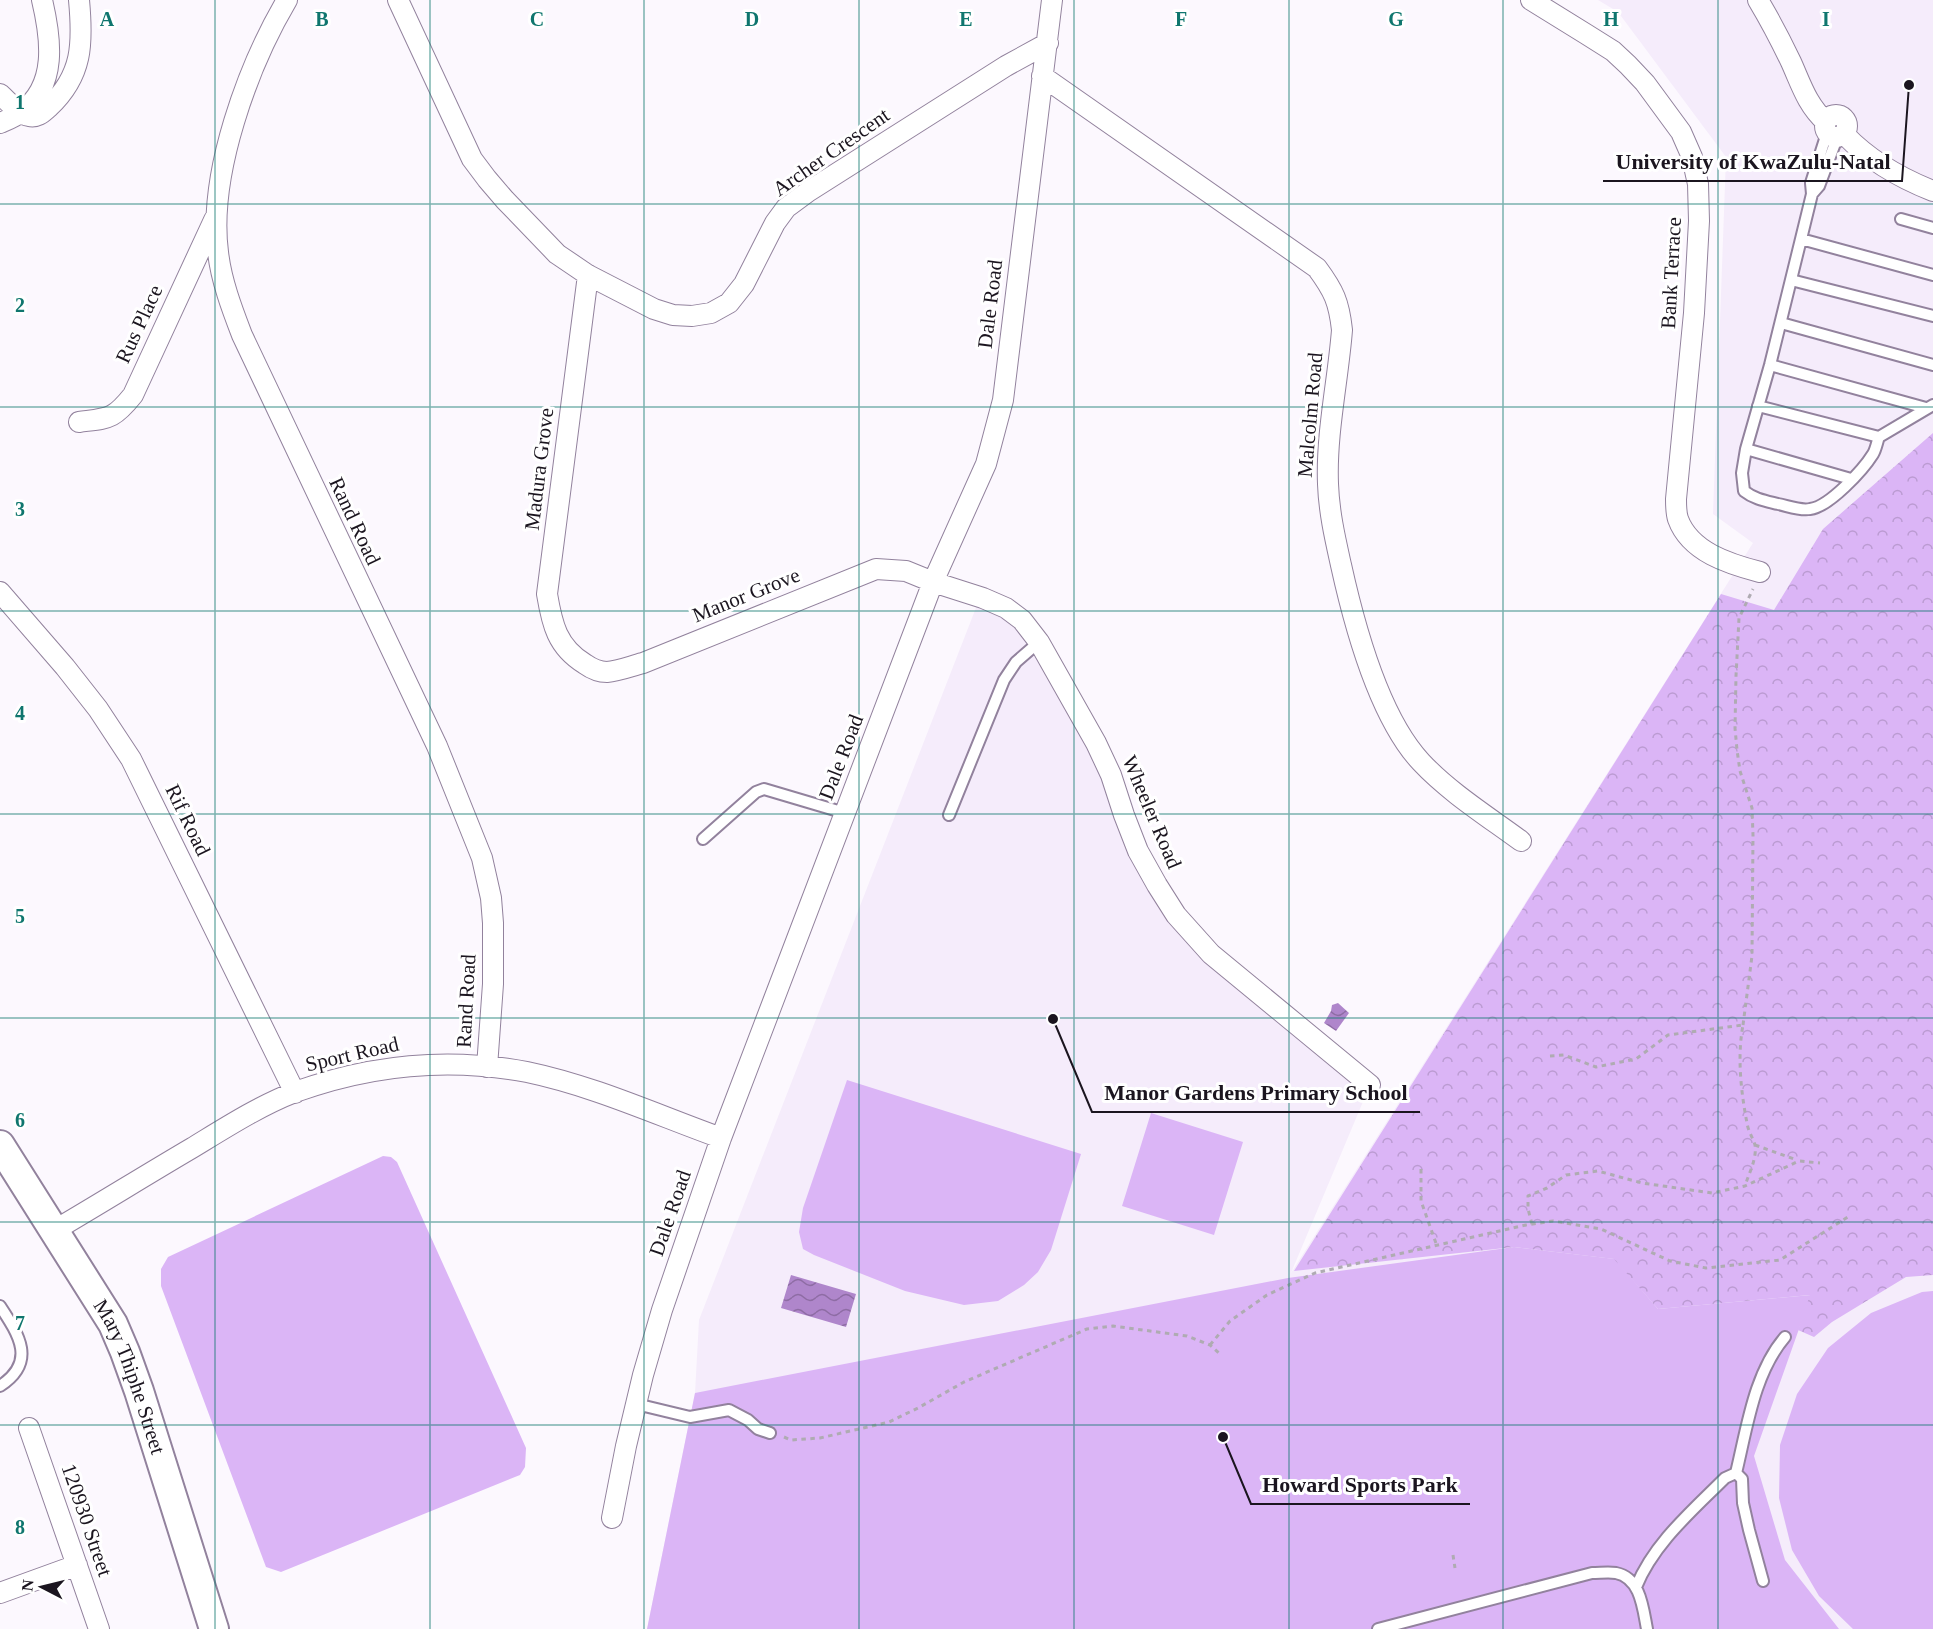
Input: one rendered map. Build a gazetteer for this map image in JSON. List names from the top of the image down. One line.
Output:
{"streets":{"street":["Archer Crescent","Bank Terrace","Dale Road","Rus Place","Malcolm Road","Madura Grove","Rand Road","Manor Grove","Wheeler Road","Rif Road","Sport Road","Mary Thiphe Street","120930 Street"]},"crossings":[["Archer Crescent","Dale Road"],["Archer Crescent","Madura Grove"],["Dale Road","Malcolm Road"],["Dale Road","Manor Grove"],["Dale Road","Wheeler Road"],["Dale Road","Sport Road"],["Rus Place","Rand Road"],["Madura Grove","Manor Grove"],["Rand Road","Sport Road"],["Manor Grove","Wheeler Road"],["Rif Road","Sport Road"],["Sport Road","Mary Thiphe Street"]],"places":["University of KwaZulu-Natal","Manor Gardens Primary School","Howard Sports Park"],"north":"left","grid":{"columns":["A","B","C","D","E","F","G","H","I"],"rows":["1","2","3","4","5","6","7","8"]}}
